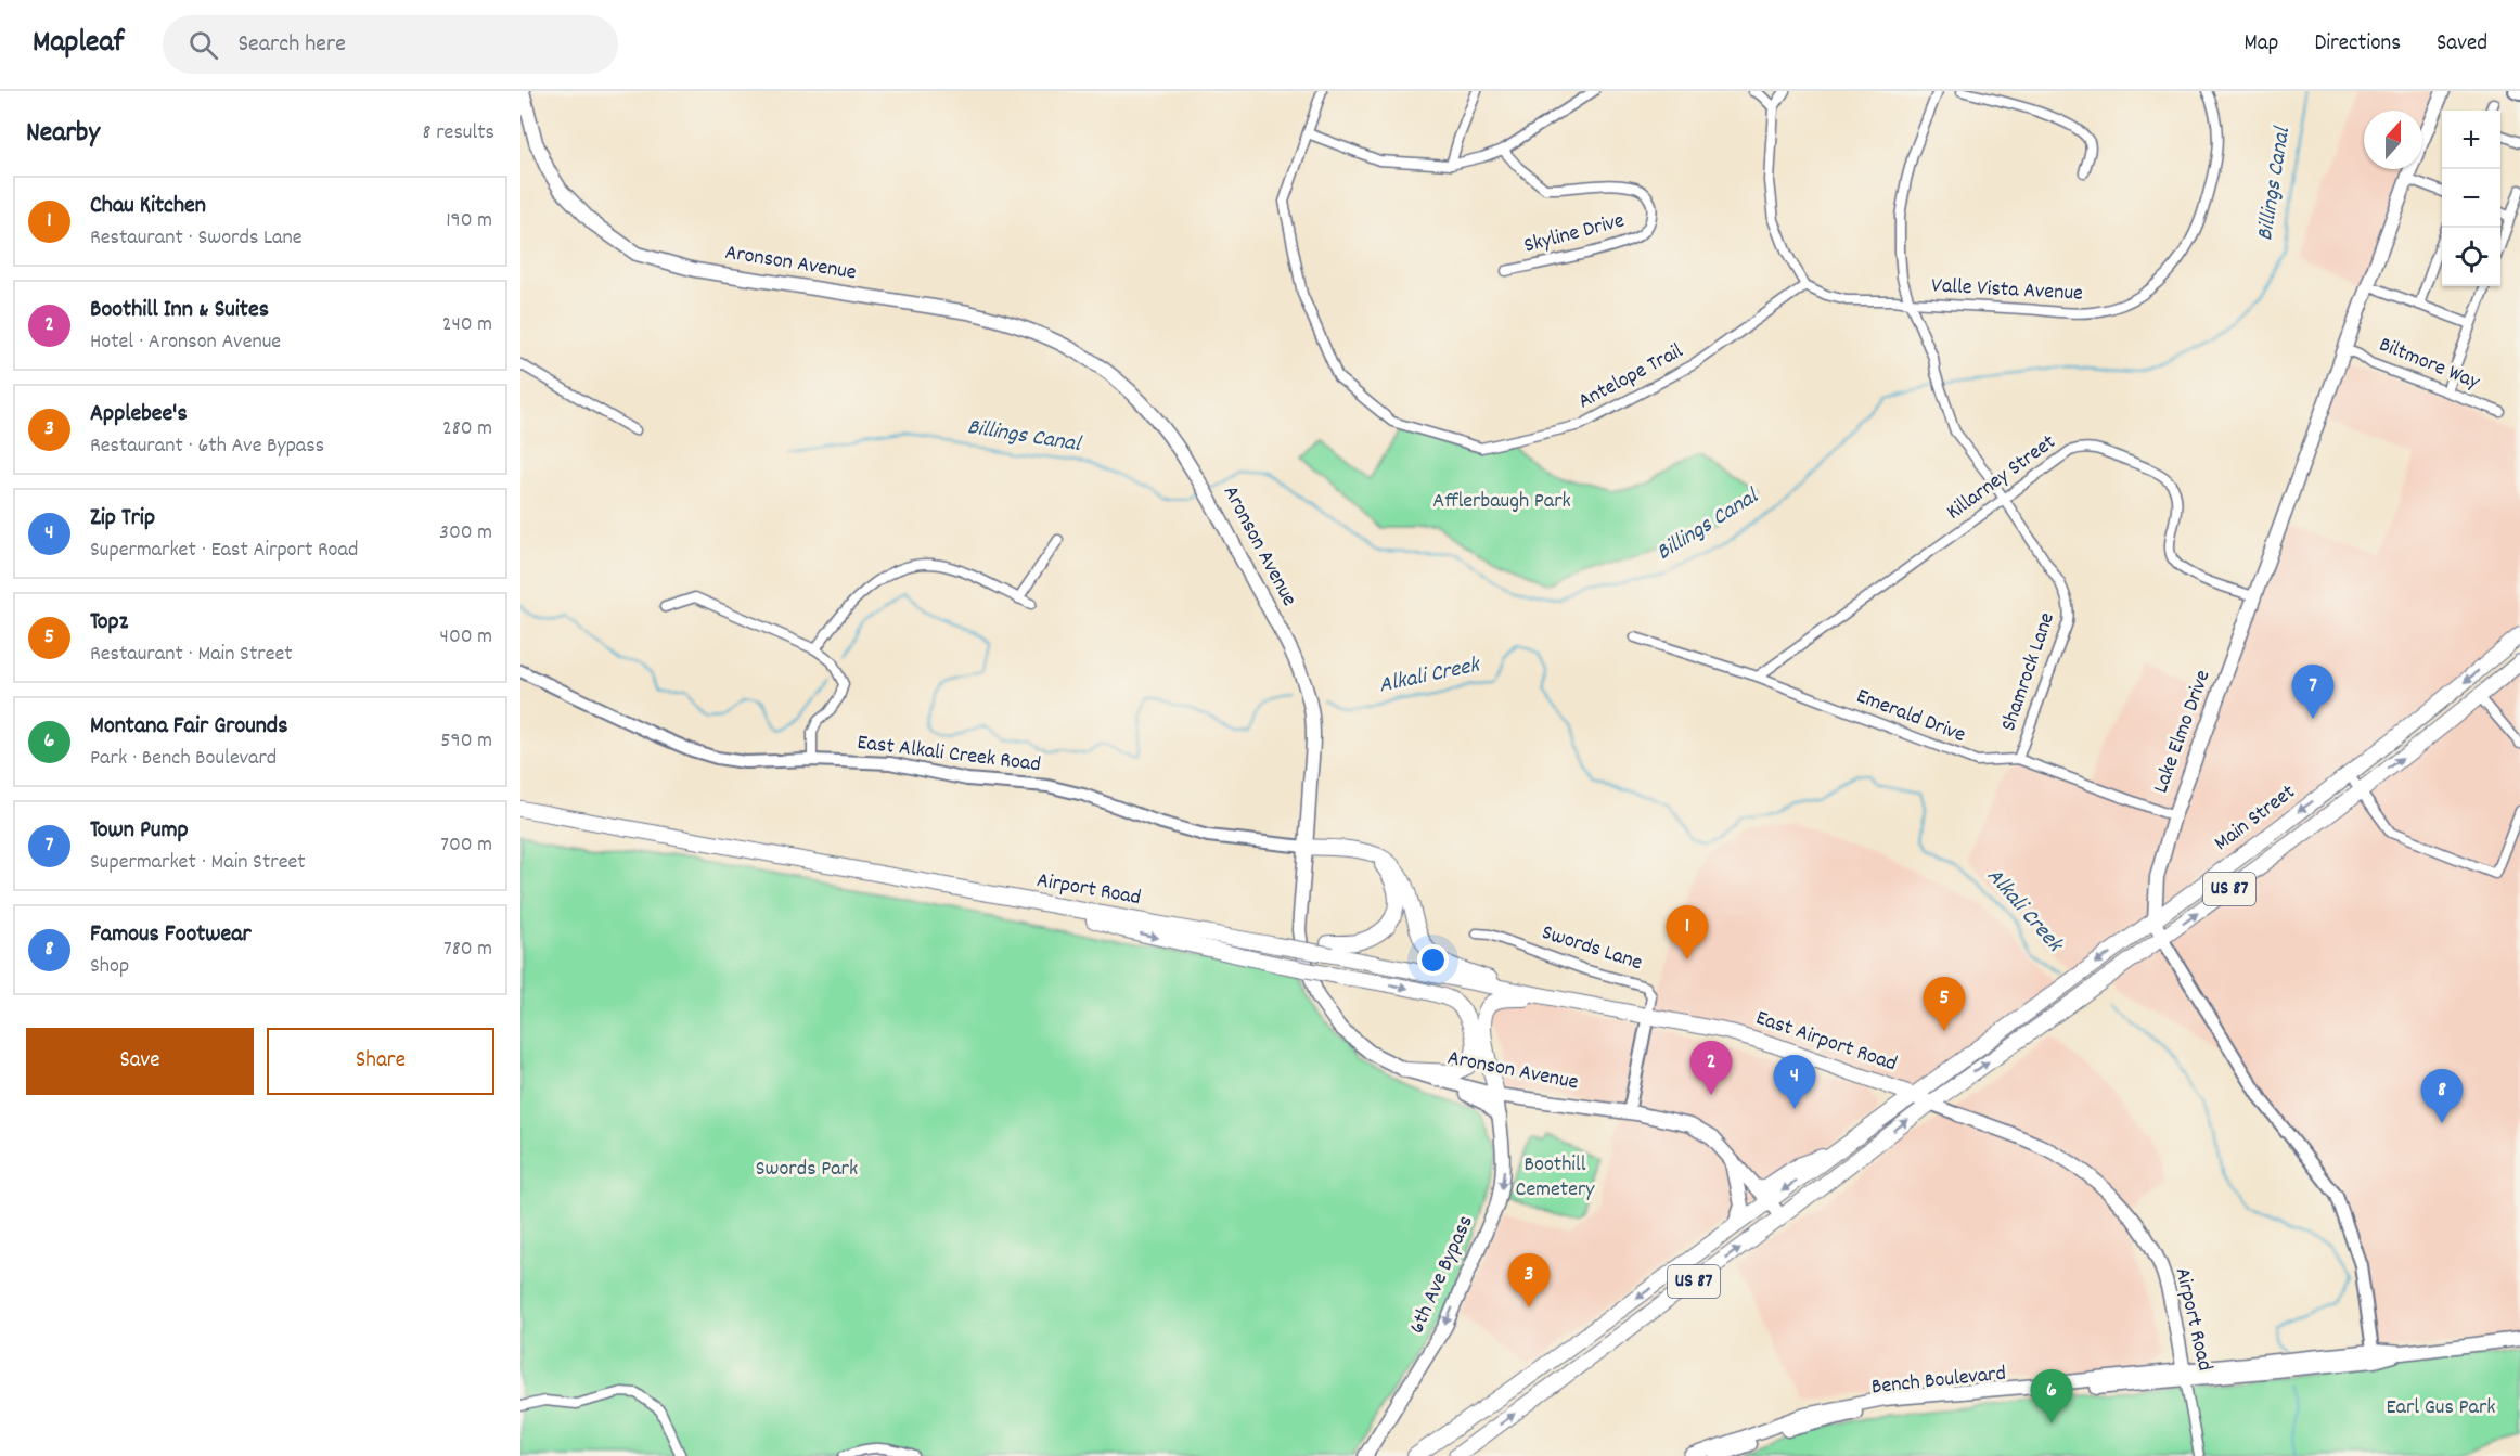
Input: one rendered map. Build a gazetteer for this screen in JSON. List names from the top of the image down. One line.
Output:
{"streets":{"main road":["Aronson Avenue","Lake Elmo Drive","Main Street","US 87","Airport Road","East Airport Road","6th Ave Bypass","Bench Boulevard"],"street":["Skyline Drive","Valle Vista Avenue","Biltmore Way","Antelope Trail","Killarney Street","Shamrock Lane","Emerald Drive","East Alkali Creek Road","Swords Lane"]},"crossings":[["Aronson Avenue","East Alkali Creek Road"],["Aronson Avenue","US 87"],["Aronson Avenue","Swords Lane"],["Aronson Avenue","6th Ave Bypass"],["Valle Vista Avenue","Antelope Trail"],["Valle Vista Avenue","Shamrock Lane"],["Biltmore Way","Lake Elmo Drive"],["Killarney Street","Shamrock Lane"],["Killarney Street","Emerald Drive"],["Killarney Street","Lake Elmo Drive"],["Shamrock Lane","Emerald Drive"],["Emerald Drive","Lake Elmo Drive"],["Lake Elmo Drive","Main Street"],["Main Street","US 87"],["Main Street","Airport Road"],["Main Street","East Airport Road"],["US 87","Airport Road"],["US 87","East Airport Road"],["Airport Road","Swords Lane"],["Airport Road","East Airport Road"],["Airport Road","Bench Boulevard"],["Swords Lane","East Airport Road"]],"one_way":["6th Ave Bypass"],"water":["Billings Canal","Alkali Creek"],"parks":["Afflerbaugh Park","Boothill Cemetery","Swords Park","Earl Gus Park"],"north":"top","page":{"header":"Mapleaf","search":"Search here","nav":["Map","Directions","Saved"],"heading":["Nearby","8 results"],"map_buttons":["+","−"],"list":[{"mark":"1","name":"Chau Kitchen","note":"Restaurant · Swords Lane","value":"190 m"},{"mark":"2","name":"Boothill Inn & Suites","note":"Hotel · Aronson Avenue","value":"240 m"},{"mark":"3","name":"Applebee's","note":"Restaurant · 6th Ave Bypass","value":"280 m"},{"mark":"4","name":"Zip Trip","note":"Supermarket · East Airport Road","value":"300 m"},{"mark":"5","name":"Topz","note":"Restaurant · Main Street","value":"400 m"},{"mark":"6","name":"Montana Fair Grounds","note":"Park · Bench Boulevard","value":"590 m"},{"mark":"7","name":"Town Pump","note":"Supermarket · Main Street","value":"700 m"},{"mark":"8","name":"Famous Footwear","note":"Shop","value":"780 m"}],"pins":["7","1","5","2","4","8","3","6"],"buttons":["Save","Share"]}}
